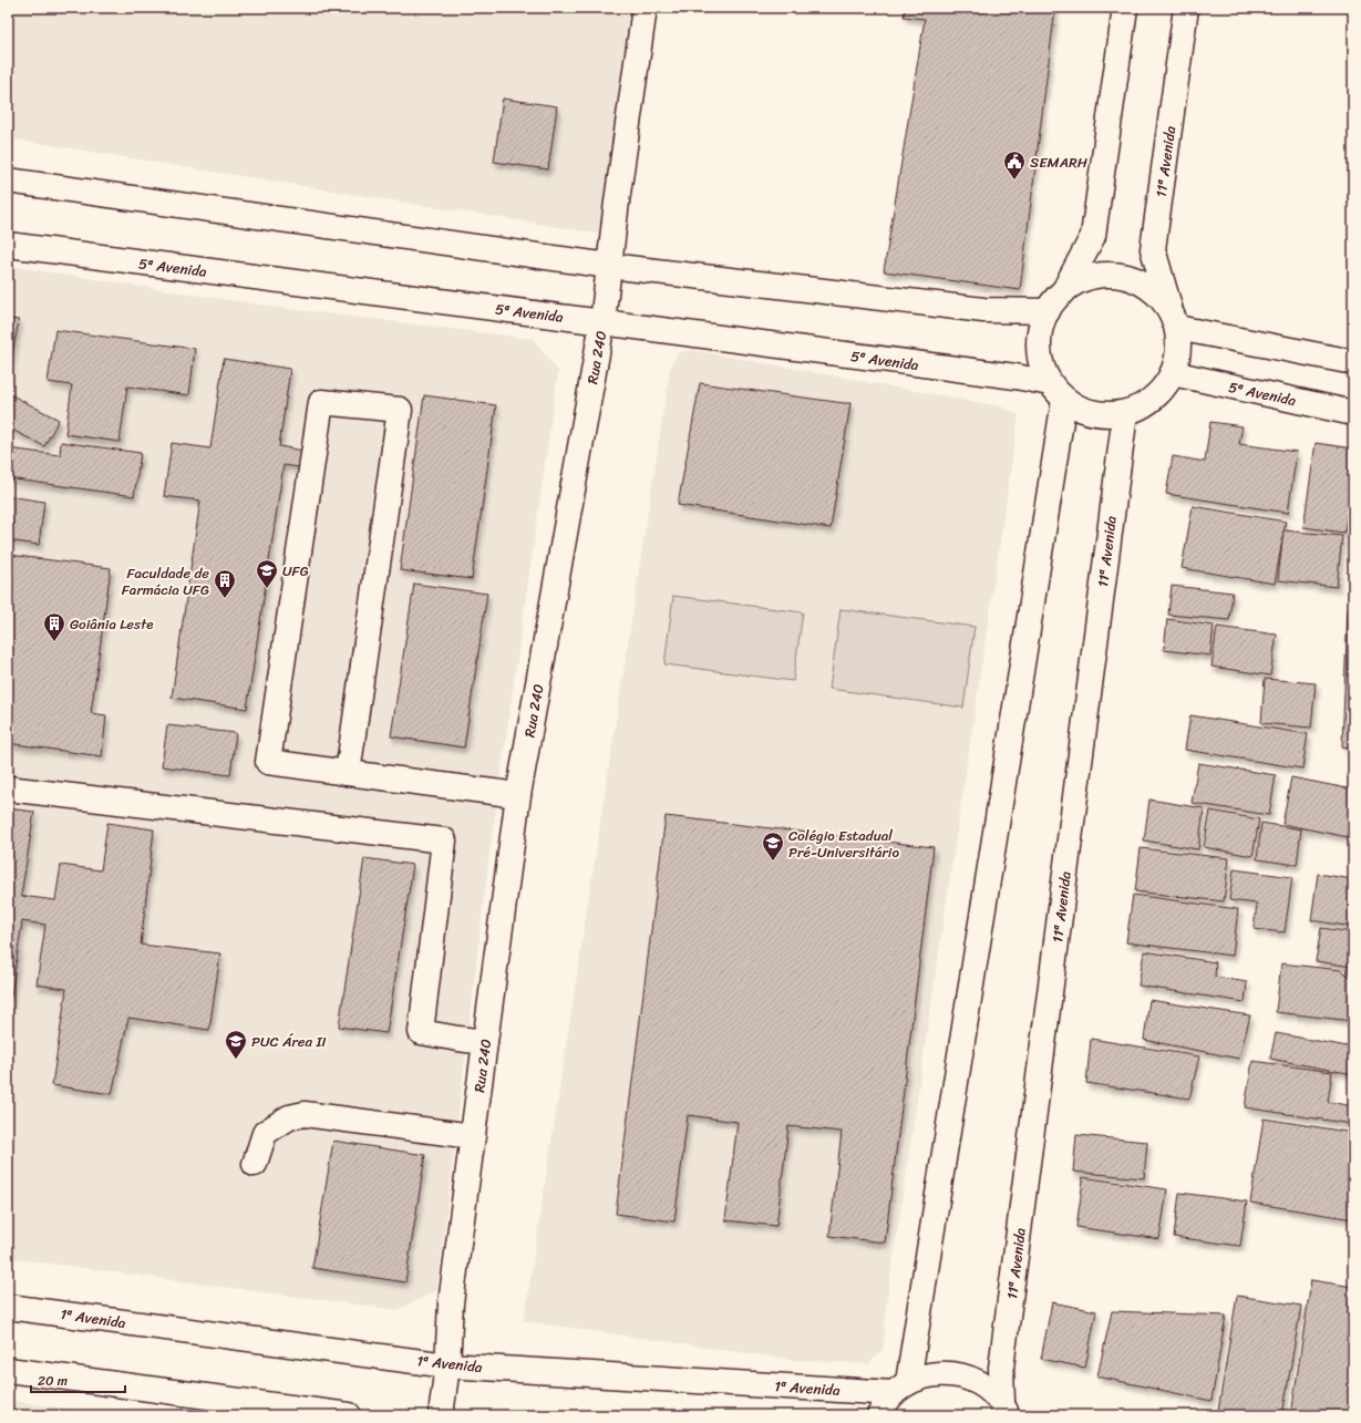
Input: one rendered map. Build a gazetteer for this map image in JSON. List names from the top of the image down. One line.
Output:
{"streets":{"main road":["11ª Avenida","5ª Avenida","Rua 240","1ª Avenida"]},"crossings":[["11ª Avenida","5ª Avenida"],["5ª Avenida","Rua 240"],["Rua 240","1ª Avenida"]],"places":{"public building":["SEMARH"],"school or university":["UFG","Colégio Estadual Pré-Universitário","PUC Área II"],"building":["Faculdade de Farmácia UFG","Goiânia Leste"]},"scale_bar":"20 m"}
